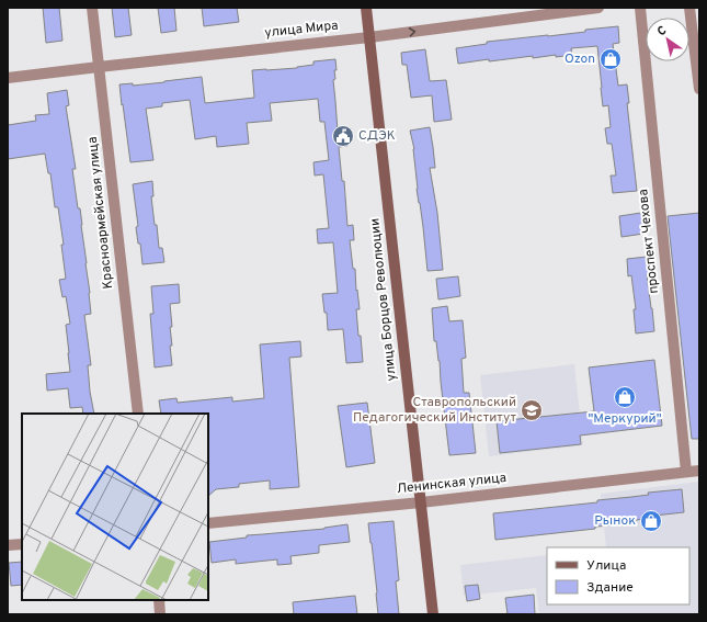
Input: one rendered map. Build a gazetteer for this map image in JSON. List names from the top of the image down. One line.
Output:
{"streets":{"main road":["улица Борцов Революции"],"street":["улица Мира","Красноармейская улица","проспект Чехова","Ленинская улица"]},"crossings":[["улица Мира","Красноармейская улица"],["улица Мира","улица Борцов Революции"],["проспект Чехова","Ленинская улица"],["улица Борцов Революции","Ленинская улица"]],"one_way":["улица Мира"],"places":{"shop":["Ozon","\"Меркурий\"","Рынок"],"public building":["СДЭК"],"school or university":["Ставропольский Педагогический Институт"]},"legend":["Улица","Здание"],"north":"top left"}
